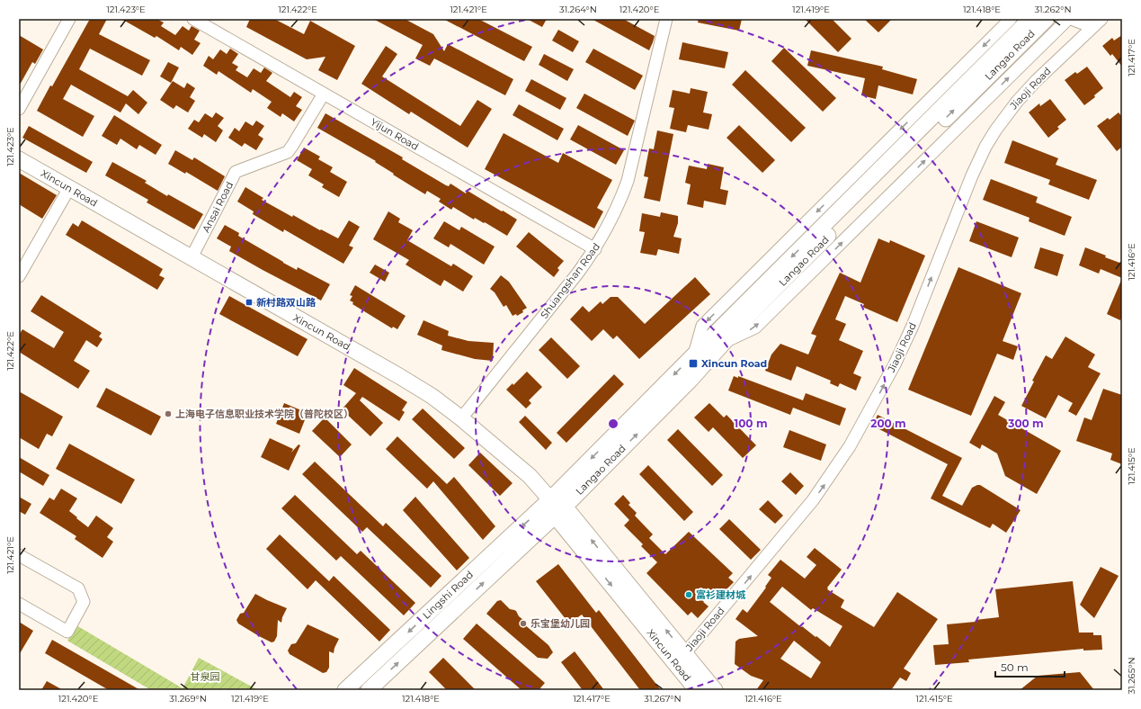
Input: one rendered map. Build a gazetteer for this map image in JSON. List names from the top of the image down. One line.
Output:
{"streets":{"main road":["Langao Road","Xincun Road","Lingshi Road"],"street":["Jiaoji Road","Yijun Road","Ansai Road","Shuangshan Road"]},"crossings":[["Langao Road","Xincun Road"],["Langao Road","Lingshi Road"],["Jiaoji Road","Xincun Road"],["Yijun Road","Ansai Road"],["Yijun Road","Shuangshan Road"],["Xincun Road","Ansai Road"],["Xincun Road","Shuangshan Road"],["Xincun Road","Lingshi Road"]],"parks":["甘泉园"],"places":{"transit":["新村路双山路","Xincun Road"],"other":["上海电子信息职业技术学院（普陀校区）","富衫建材城","乐宝堡幼儿园"]},"scale_bar":"50 m","coordinates":["121.423°E","121.422°E","121.421°E","31.264°N","121.420°E","121.419°E","121.418°E","31.262°N","121.417°E","121.416°E","121.415°E","31.265°N","31.269°N","31.267°N"],"rings":["100 m","200 m","300 m"]}
